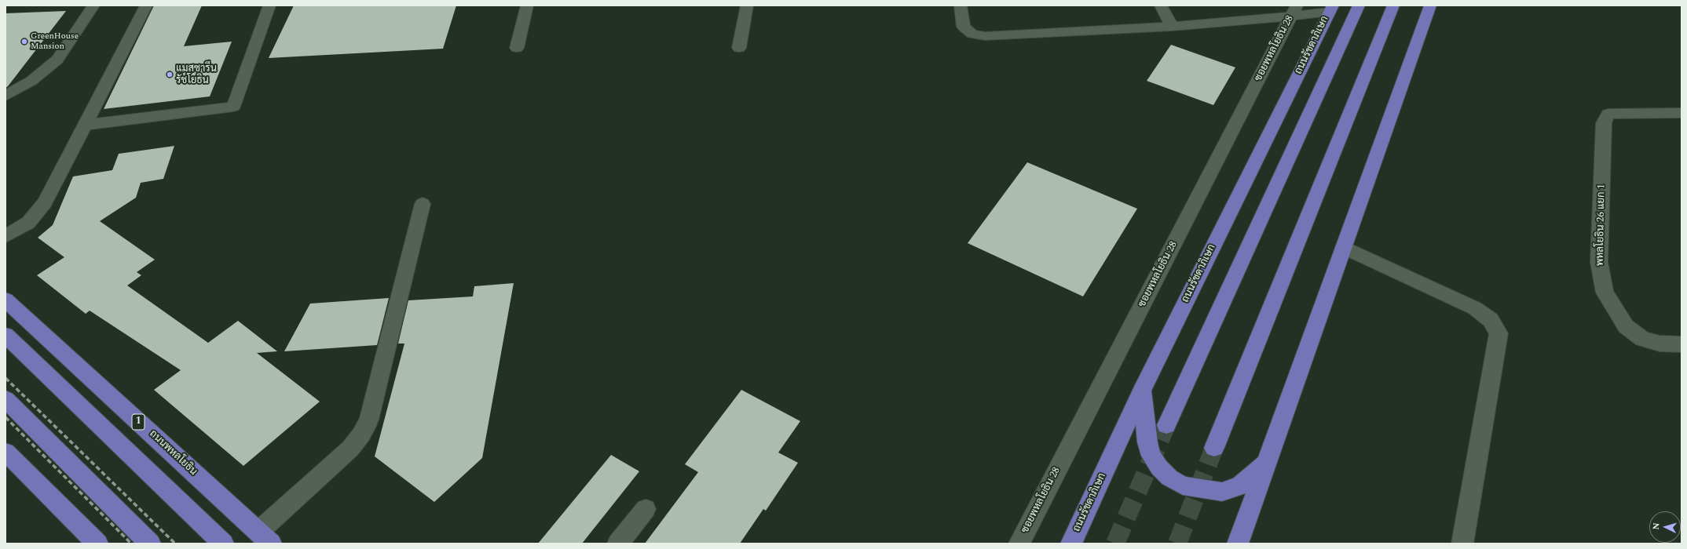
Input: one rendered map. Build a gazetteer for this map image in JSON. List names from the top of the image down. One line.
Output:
{"streets":{"main road":["ถนนรัชดาภิเษก","1","ถนนพหลโยธิน"],"street":["ซอยพหลโยธิน 28","พหลโยธิน 26 แยก 1"]},"places":["GreenHouse Mansion","แมสซารีน รัชโยธิน"],"north":"left"}
